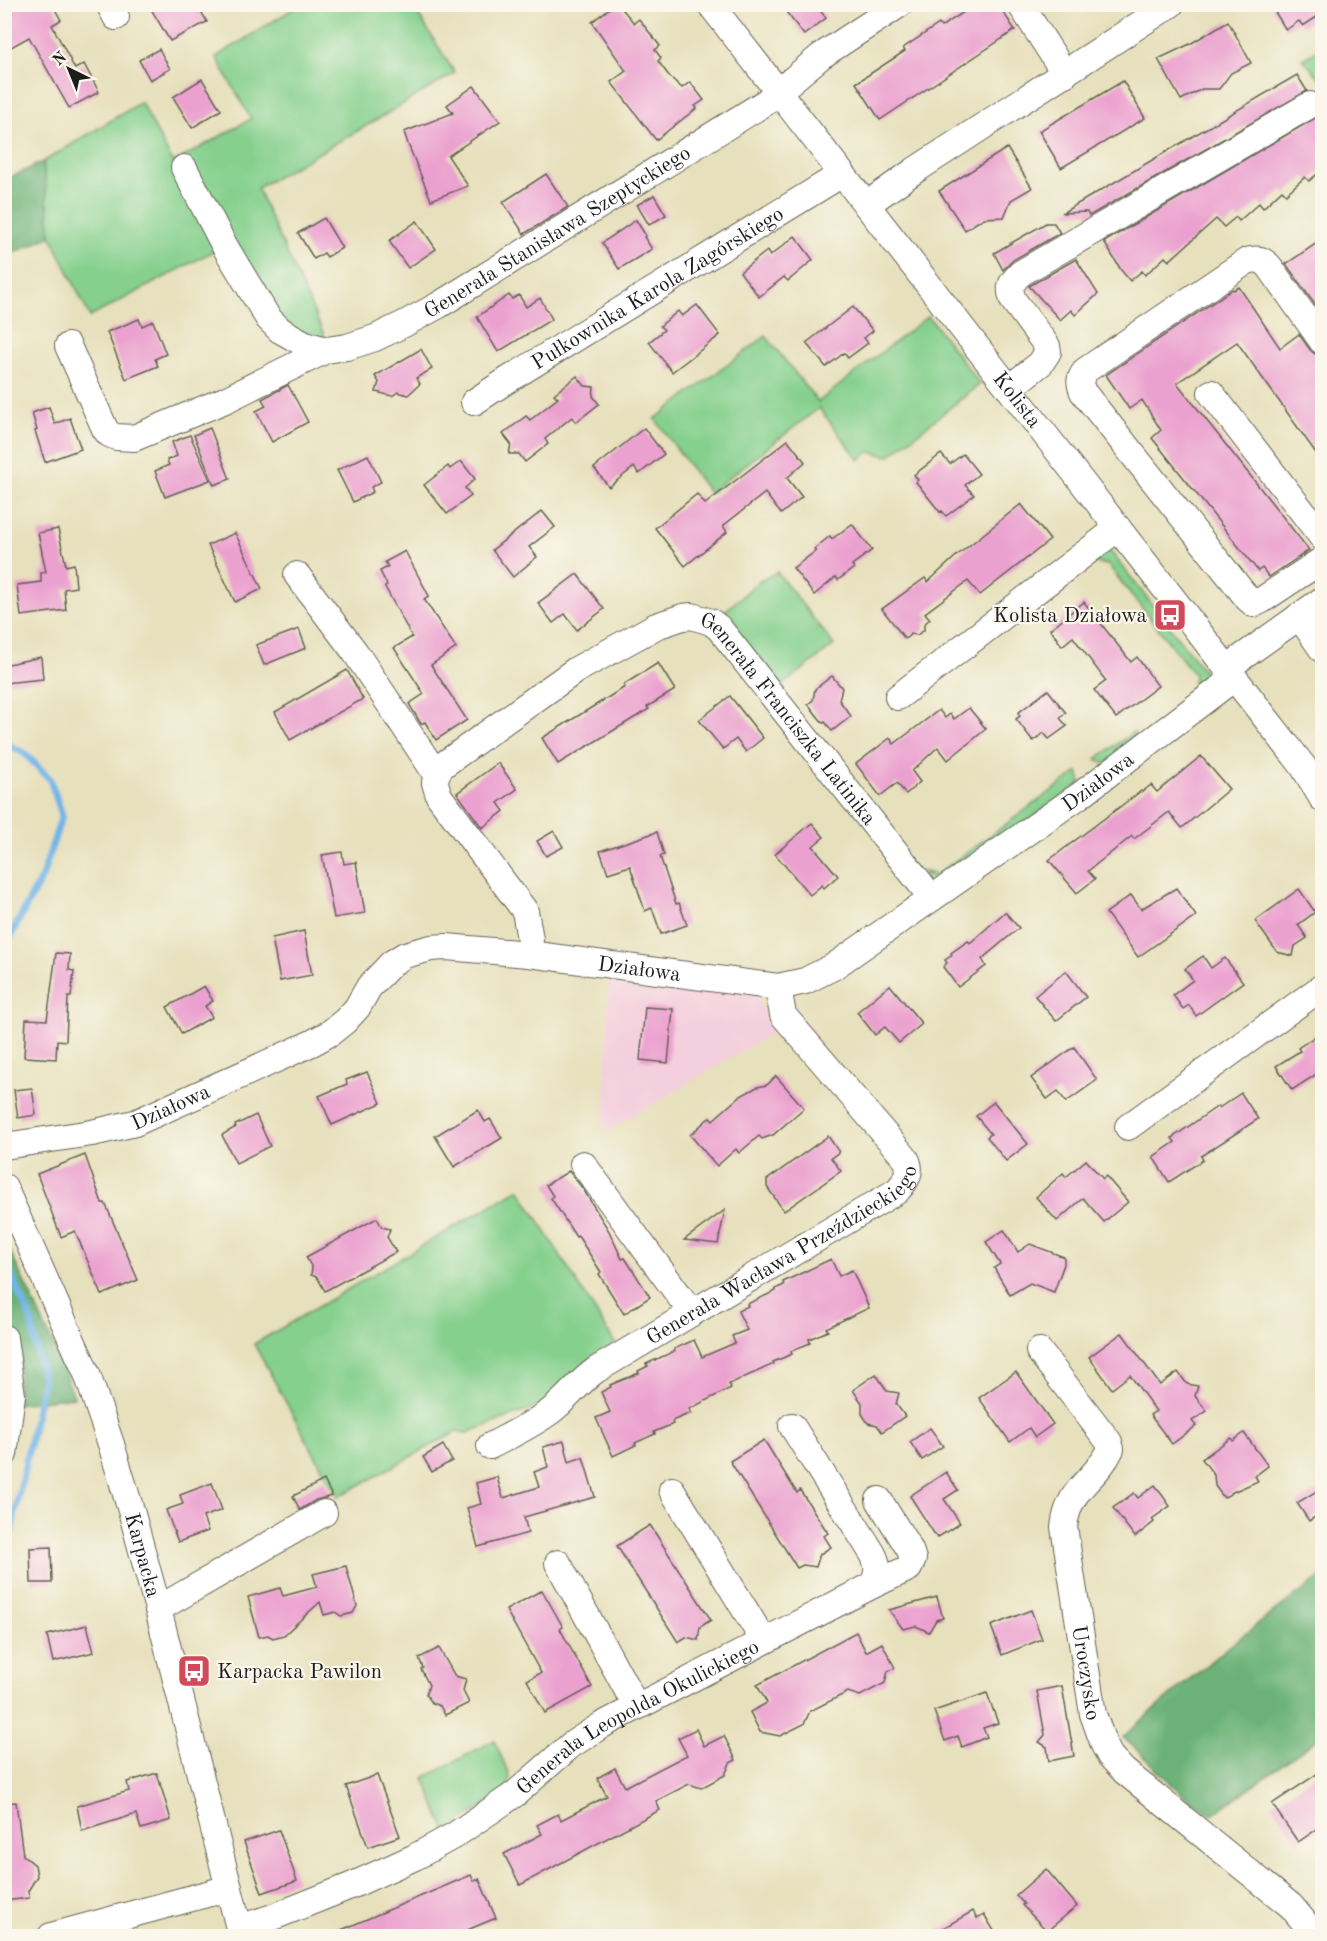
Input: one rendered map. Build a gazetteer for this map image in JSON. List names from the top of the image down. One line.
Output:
{"streets":{"street":["Generała Stanisława Szeptyckiego","Pułkownika Karola Zagórskiego","Kolista","Generała Franciszka Latinika","Działowa","Generała Wacława Przeździeckiego","Karpacka","Uroczysko","Generała Leopolda Okulickiego"]},"crossings":[["Generała Stanisława Szeptyckiego","Kolista"],["Pułkownika Karola Zagórskiego","Kolista"],["Kolista","Działowa"],["Generała Franciszka Latinika","Działowa"],["Działowa","Generała Wacława Przeździeckiego"],["Karpacka","Generała Leopolda Okulickiego"]],"places":{"bus stop":["Kolista Działowa","Karpacka Pawilon"]},"north":"top left"}
